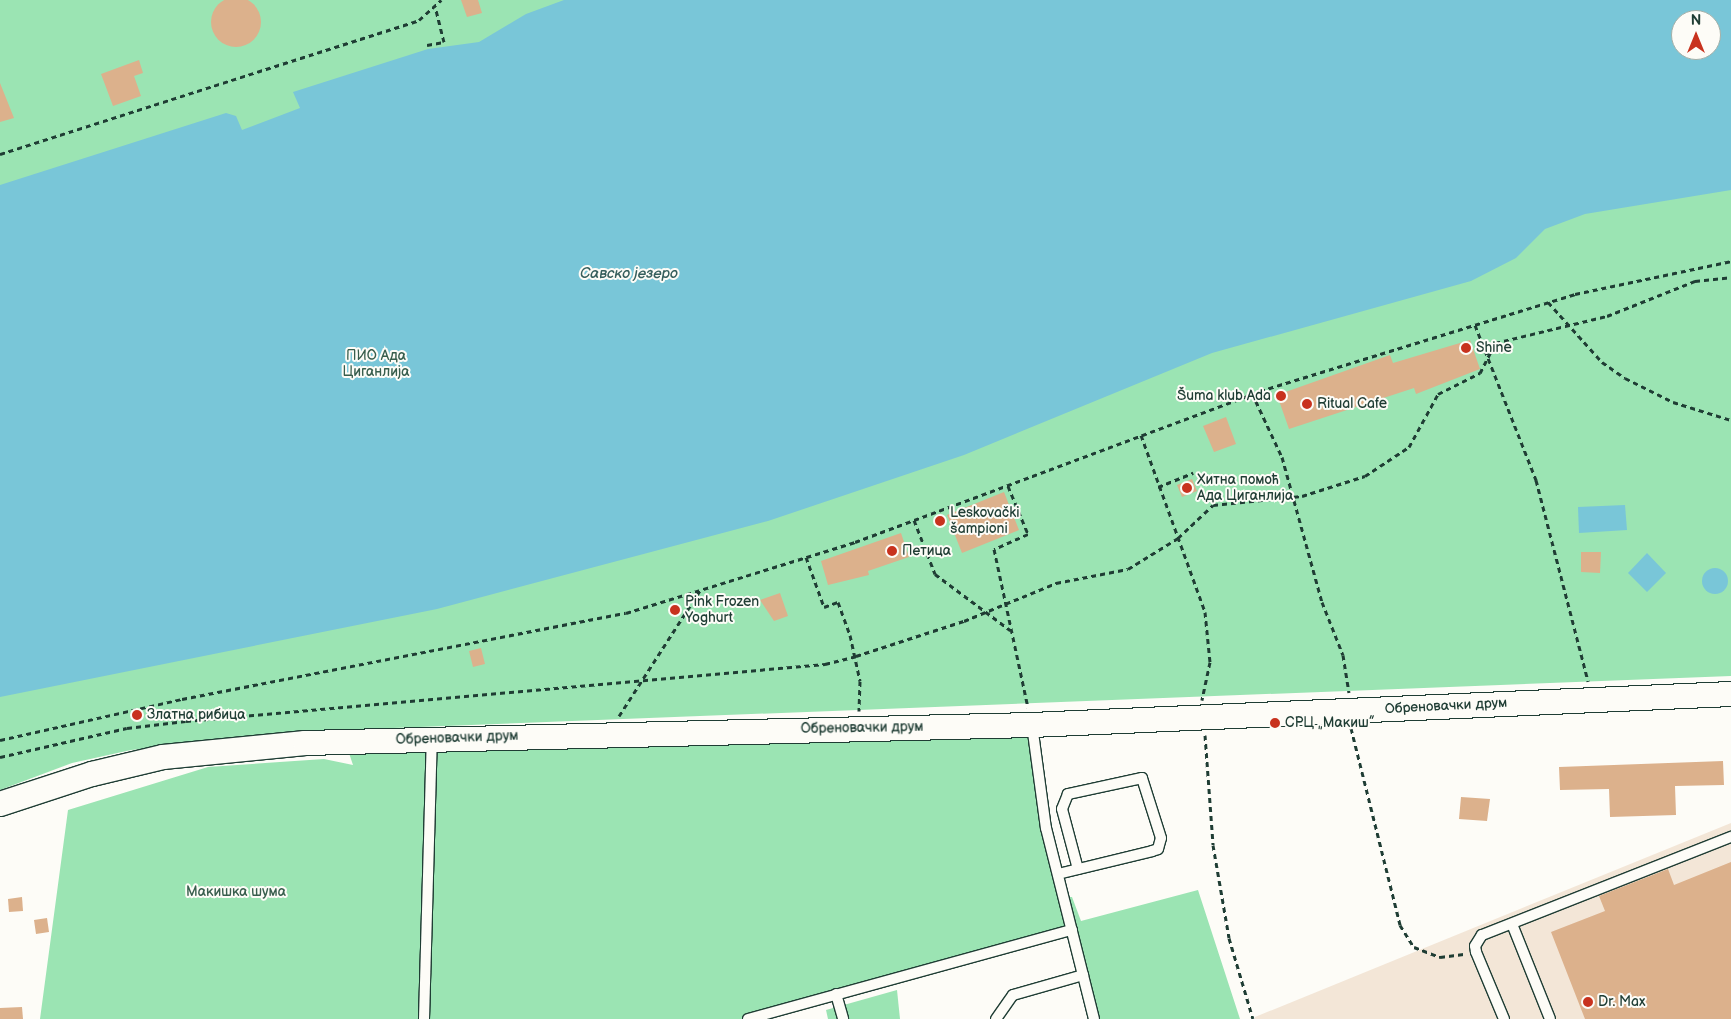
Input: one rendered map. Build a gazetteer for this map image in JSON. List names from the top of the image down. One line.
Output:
{"streets":{"street":["Обреновачки друм"]},"water":["Савско језеро"],"parks":["ПИО Ада Циганлија","Макишка шума"],"places":["Shine","Šuma klub Ada","Ritual Cafe","Хитна помоћ Ада Циганлија","Leskovački šampioni","Петица","Pink Frozen Yoghurt","Златна рибица","СРЦ „Макиш”","Dr. Max"],"north":"top"}
